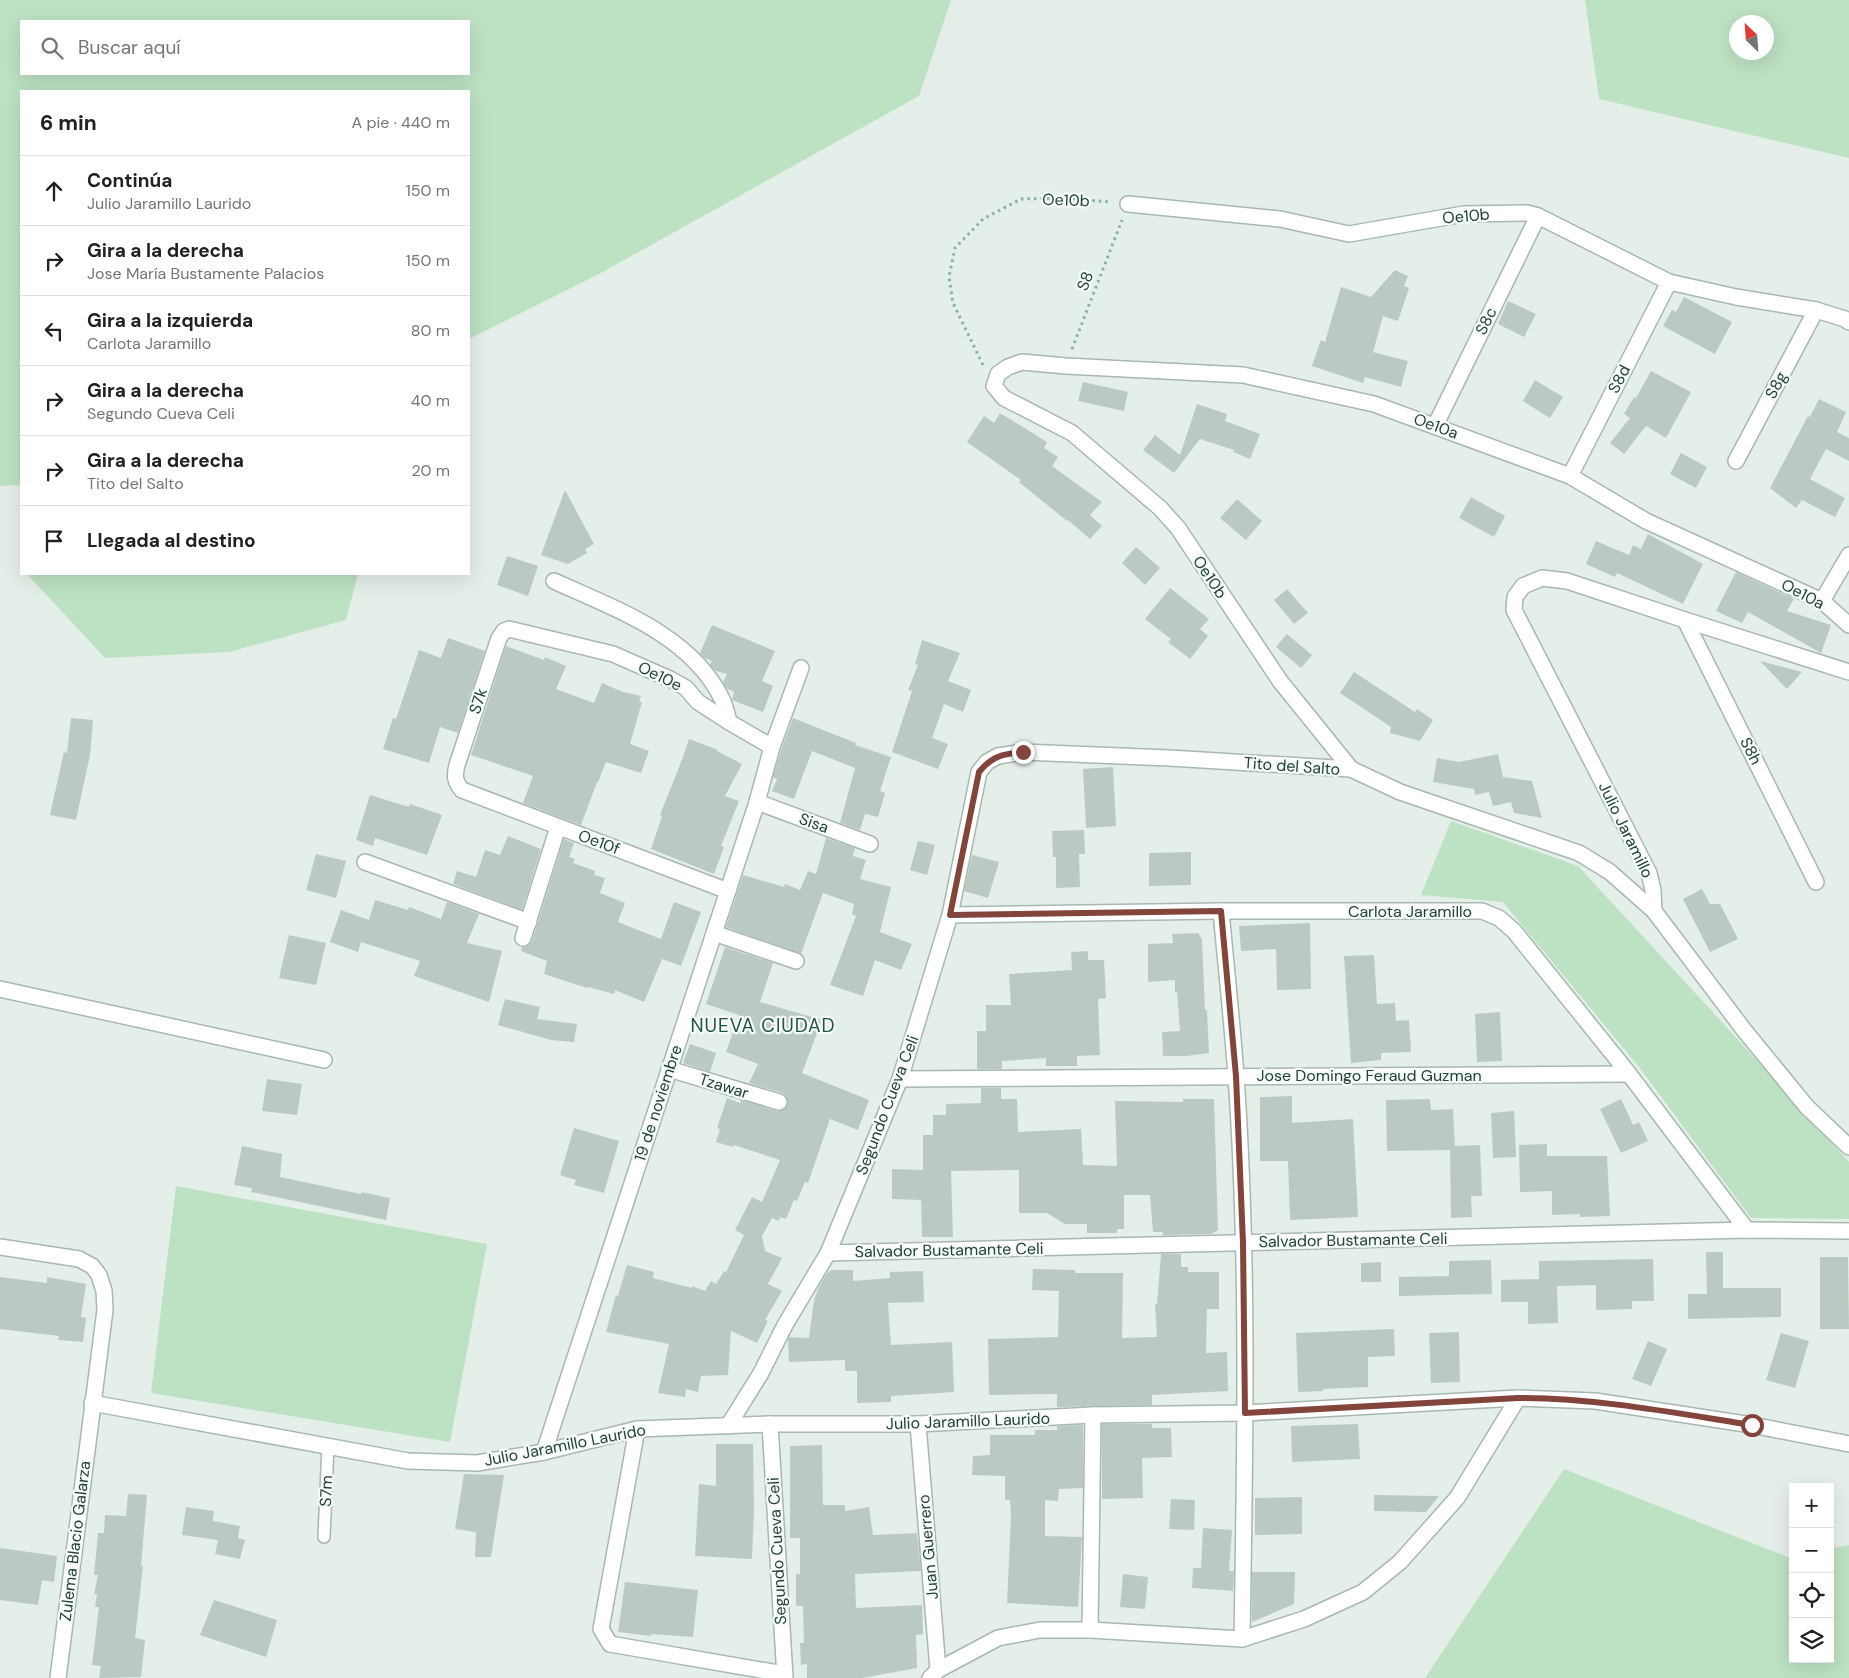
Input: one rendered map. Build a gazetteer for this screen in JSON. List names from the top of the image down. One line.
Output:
{"streets":{"street":["Oe10b","S8c","S8d","S8g","Oe10a","Oe10e","S7k","S8h","Tito del Salto","Sisa","Julio Jaramillo","Oe10f","Carlota Jaramillo","Jose Domingo Feraud Guzman","Tzawar","19 de noviembre","Segundo Cueva Celi","Salvador Bustamante Celi","Julio Jaramillo Laurido","Zulema Blacio Galarza","Juan Guerrero"],"lane":["S7m"],"path":["S8"]},"crossings":[["Oe10b","S8"],["Oe10b","S8c"],["Oe10b","S8d"],["Oe10b","S8g"],["Oe10b","Oe10a"],["Oe10b","Tito del Salto"],["S8","Oe10a"],["S8c","Oe10a"],["S8d","Oe10a"],["Oe10e","S7k"],["Oe10e","19 de noviembre"],["S7k","Oe10f"],["S8h","Julio Jaramillo"],["Tito del Salto","Julio Jaramillo"],["Tito del Salto","Segundo Cueva Celi"],["Sisa","19 de noviembre"],["Oe10f","19 de noviembre"],["Carlota Jaramillo","Jose Domingo Feraud Guzman"],["Carlota Jaramillo","Segundo Cueva Celi"],["Carlota Jaramillo","Salvador Bustamante Celi"],["Jose Domingo Feraud Guzman","Segundo Cueva Celi"],["Tzawar","19 de noviembre"],["19 de noviembre","Julio Jaramillo Laurido"],["Segundo Cueva Celi","Salvador Bustamante Celi"],["Segundo Cueva Celi","Julio Jaramillo Laurido"],["Julio Jaramillo Laurido","S7m"],["Julio Jaramillo Laurido","Zulema Blacio Galarza"],["Julio Jaramillo Laurido","Juan Guerrero"]],"districts":["NUEVA CIUDAD"],"north":"top left","page":{"search":"Buscar aquí","heading":["6 min","A pie · 440 m"],"list":[["Continúa","Julio Jaramillo Laurido","150 m"],["Gira a la derecha","Jose María Bustamente Palacios","150 m"],["Gira a la izquierda","Carlota Jaramillo","80 m"],["Gira a la derecha","Segundo Cueva Celi","40 m"],["Gira a la derecha","Tito del Salto","20 m"],"Llegada al destino"],"map_buttons":["+","−"]}}
